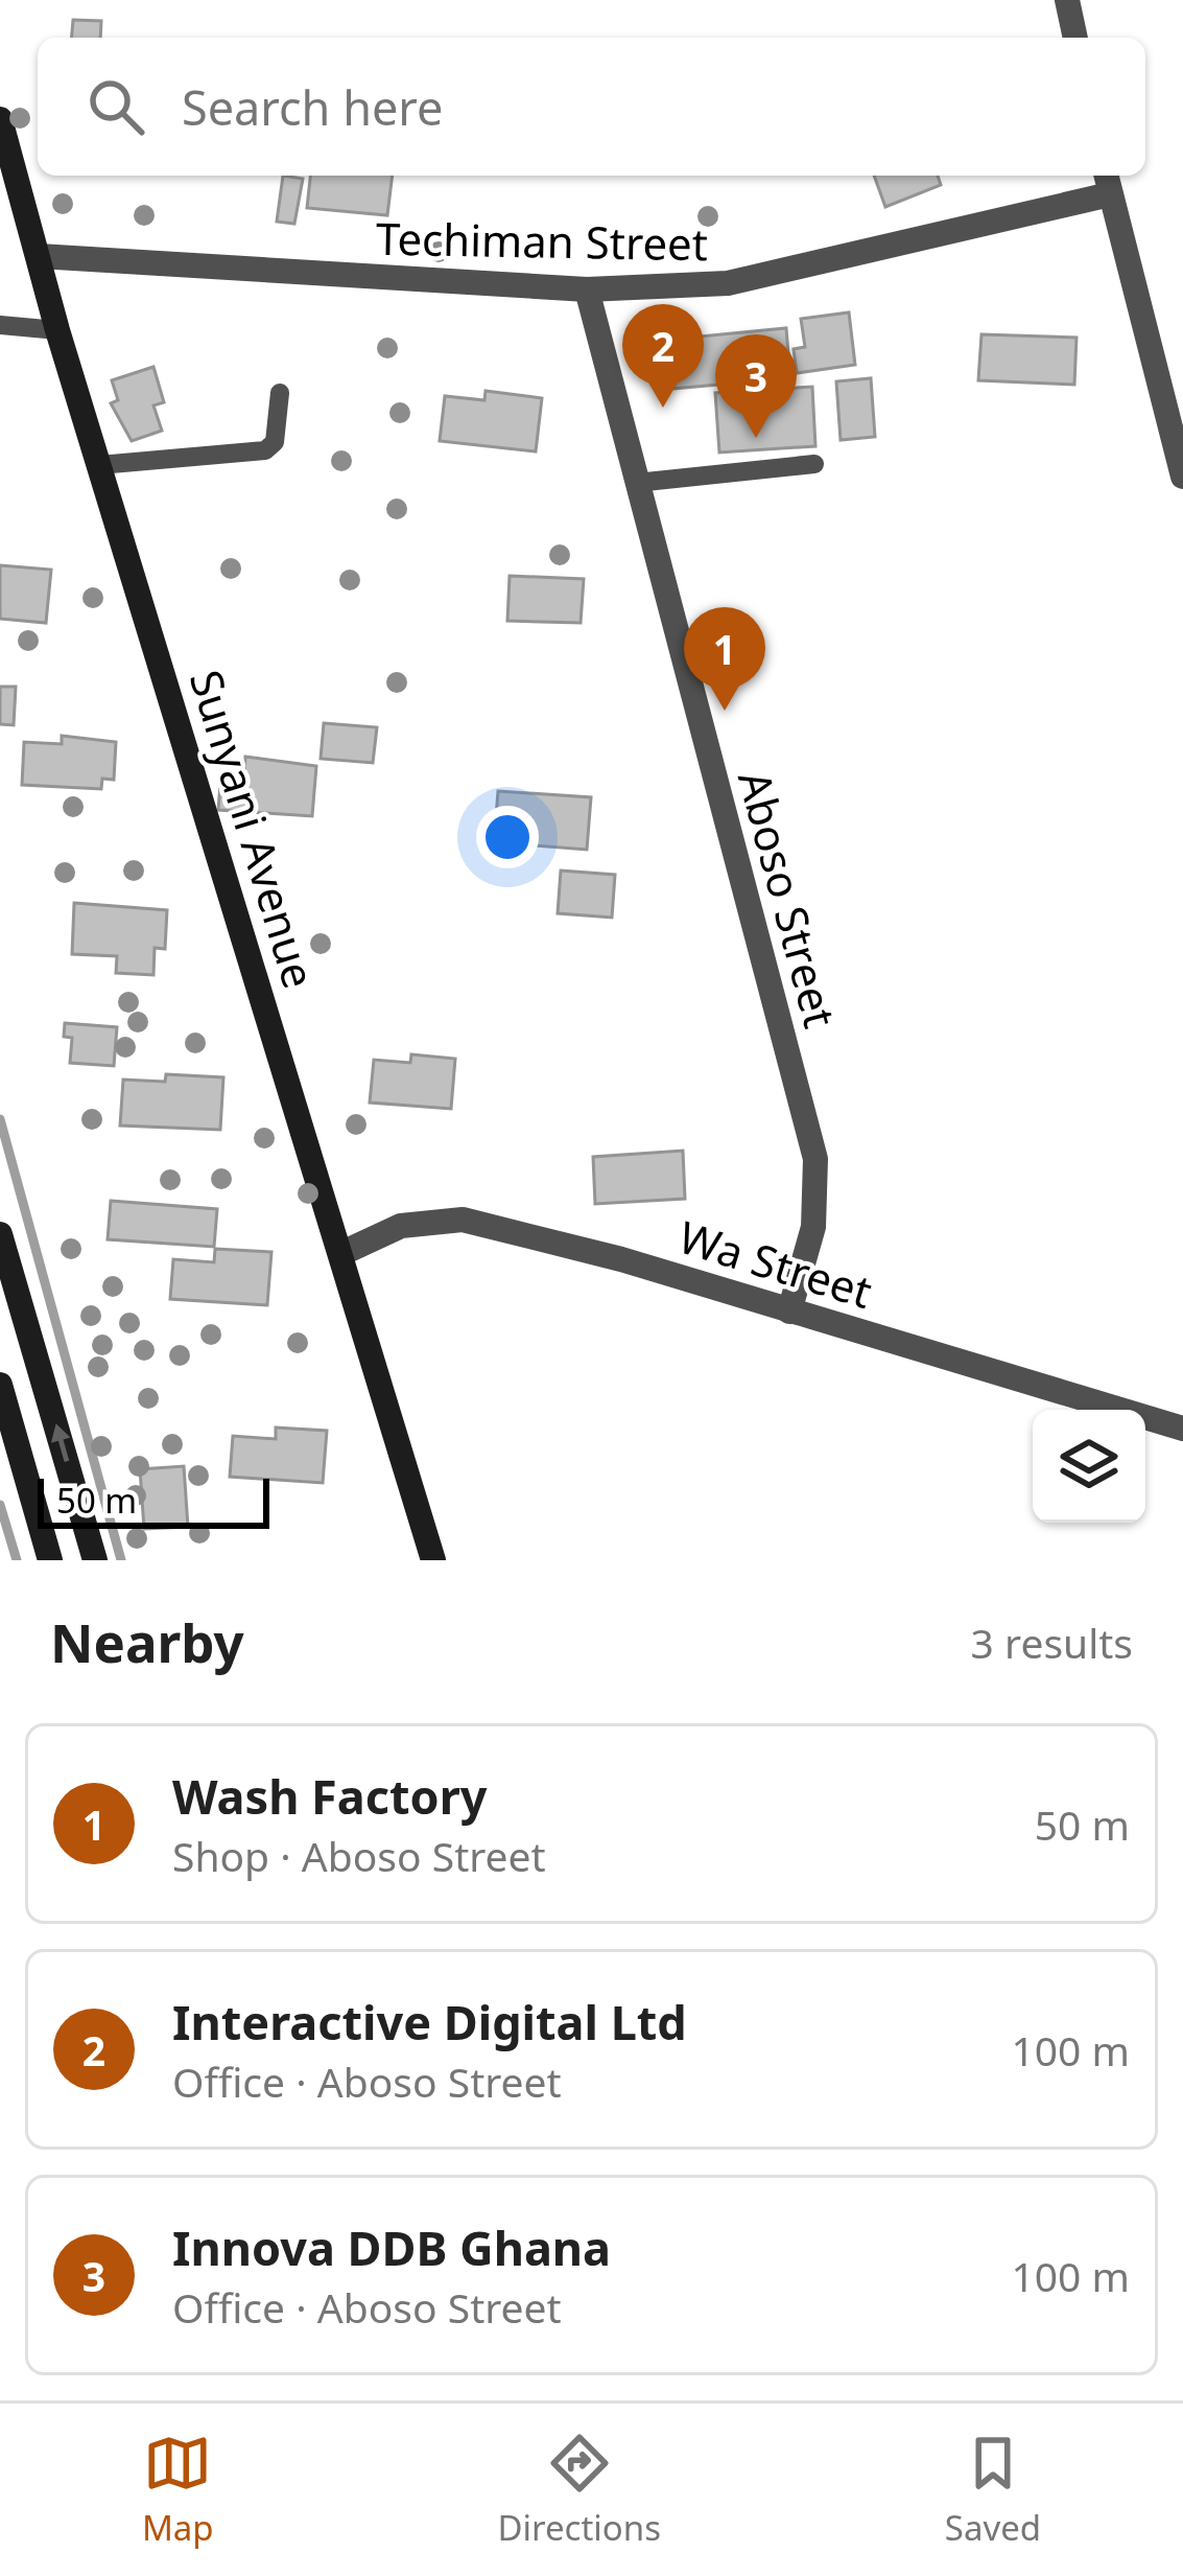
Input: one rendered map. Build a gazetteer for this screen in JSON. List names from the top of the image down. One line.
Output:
{"streets":{"street":["Techiman Street","Sunyani Avenue","Aboso Street","Wa Street"]},"crossings":[["Techiman Street","Sunyani Avenue"],["Techiman Street","Aboso Street"],["Sunyani Avenue","Wa Street"],["Aboso Street","Wa Street"]],"scale_bar":"50 m","page":{"search":"Search here","pins":["2","3","1"],"scale":"50 m","heading":["Nearby","3 results"],"list":[{"mark":"1","name":"Wash Factory","note":"Shop · Aboso Street","value":"50 m"},{"mark":"2","name":"Interactive Digital Ltd","note":"Office · Aboso Street","value":"100 m"},{"mark":"3","name":"Innova DDB Ghana","note":"Office · Aboso Street","value":"100 m"}],"nav":["Map","Directions","Saved"]}}
